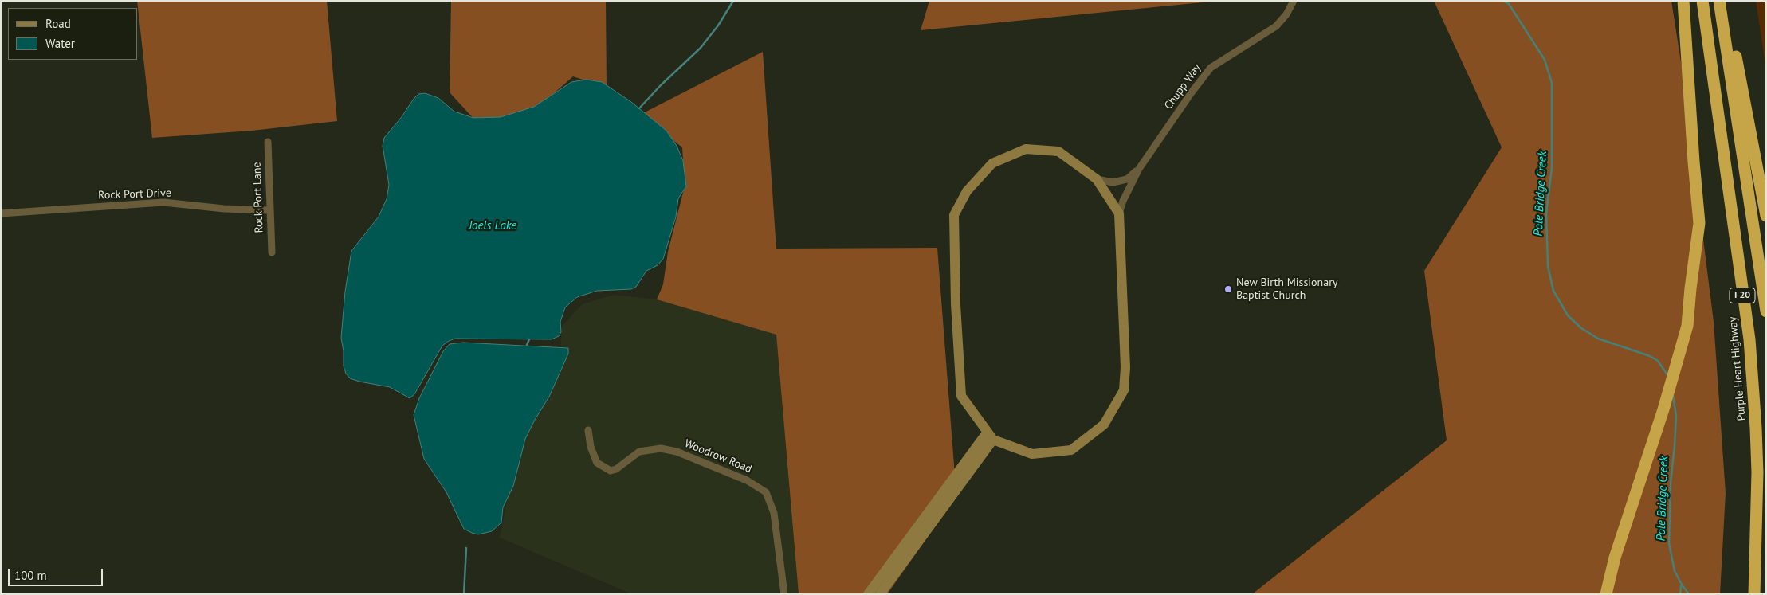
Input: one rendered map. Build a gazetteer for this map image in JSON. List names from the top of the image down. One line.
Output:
{"streets":{"highway":["I 20","Purple Heart Highway"],"street":["Chupp Way","Rock Port Drive","Rock Port Lane","Woodrow Road"]},"crossings":[["Rock Port Drive","Rock Port Lane"]],"water":["Pole Bridge Creek","Joels Lake"],"places":["New Birth Missionary Baptist Church"],"legend":["Road","Water"],"scale_bar":"100 m"}
